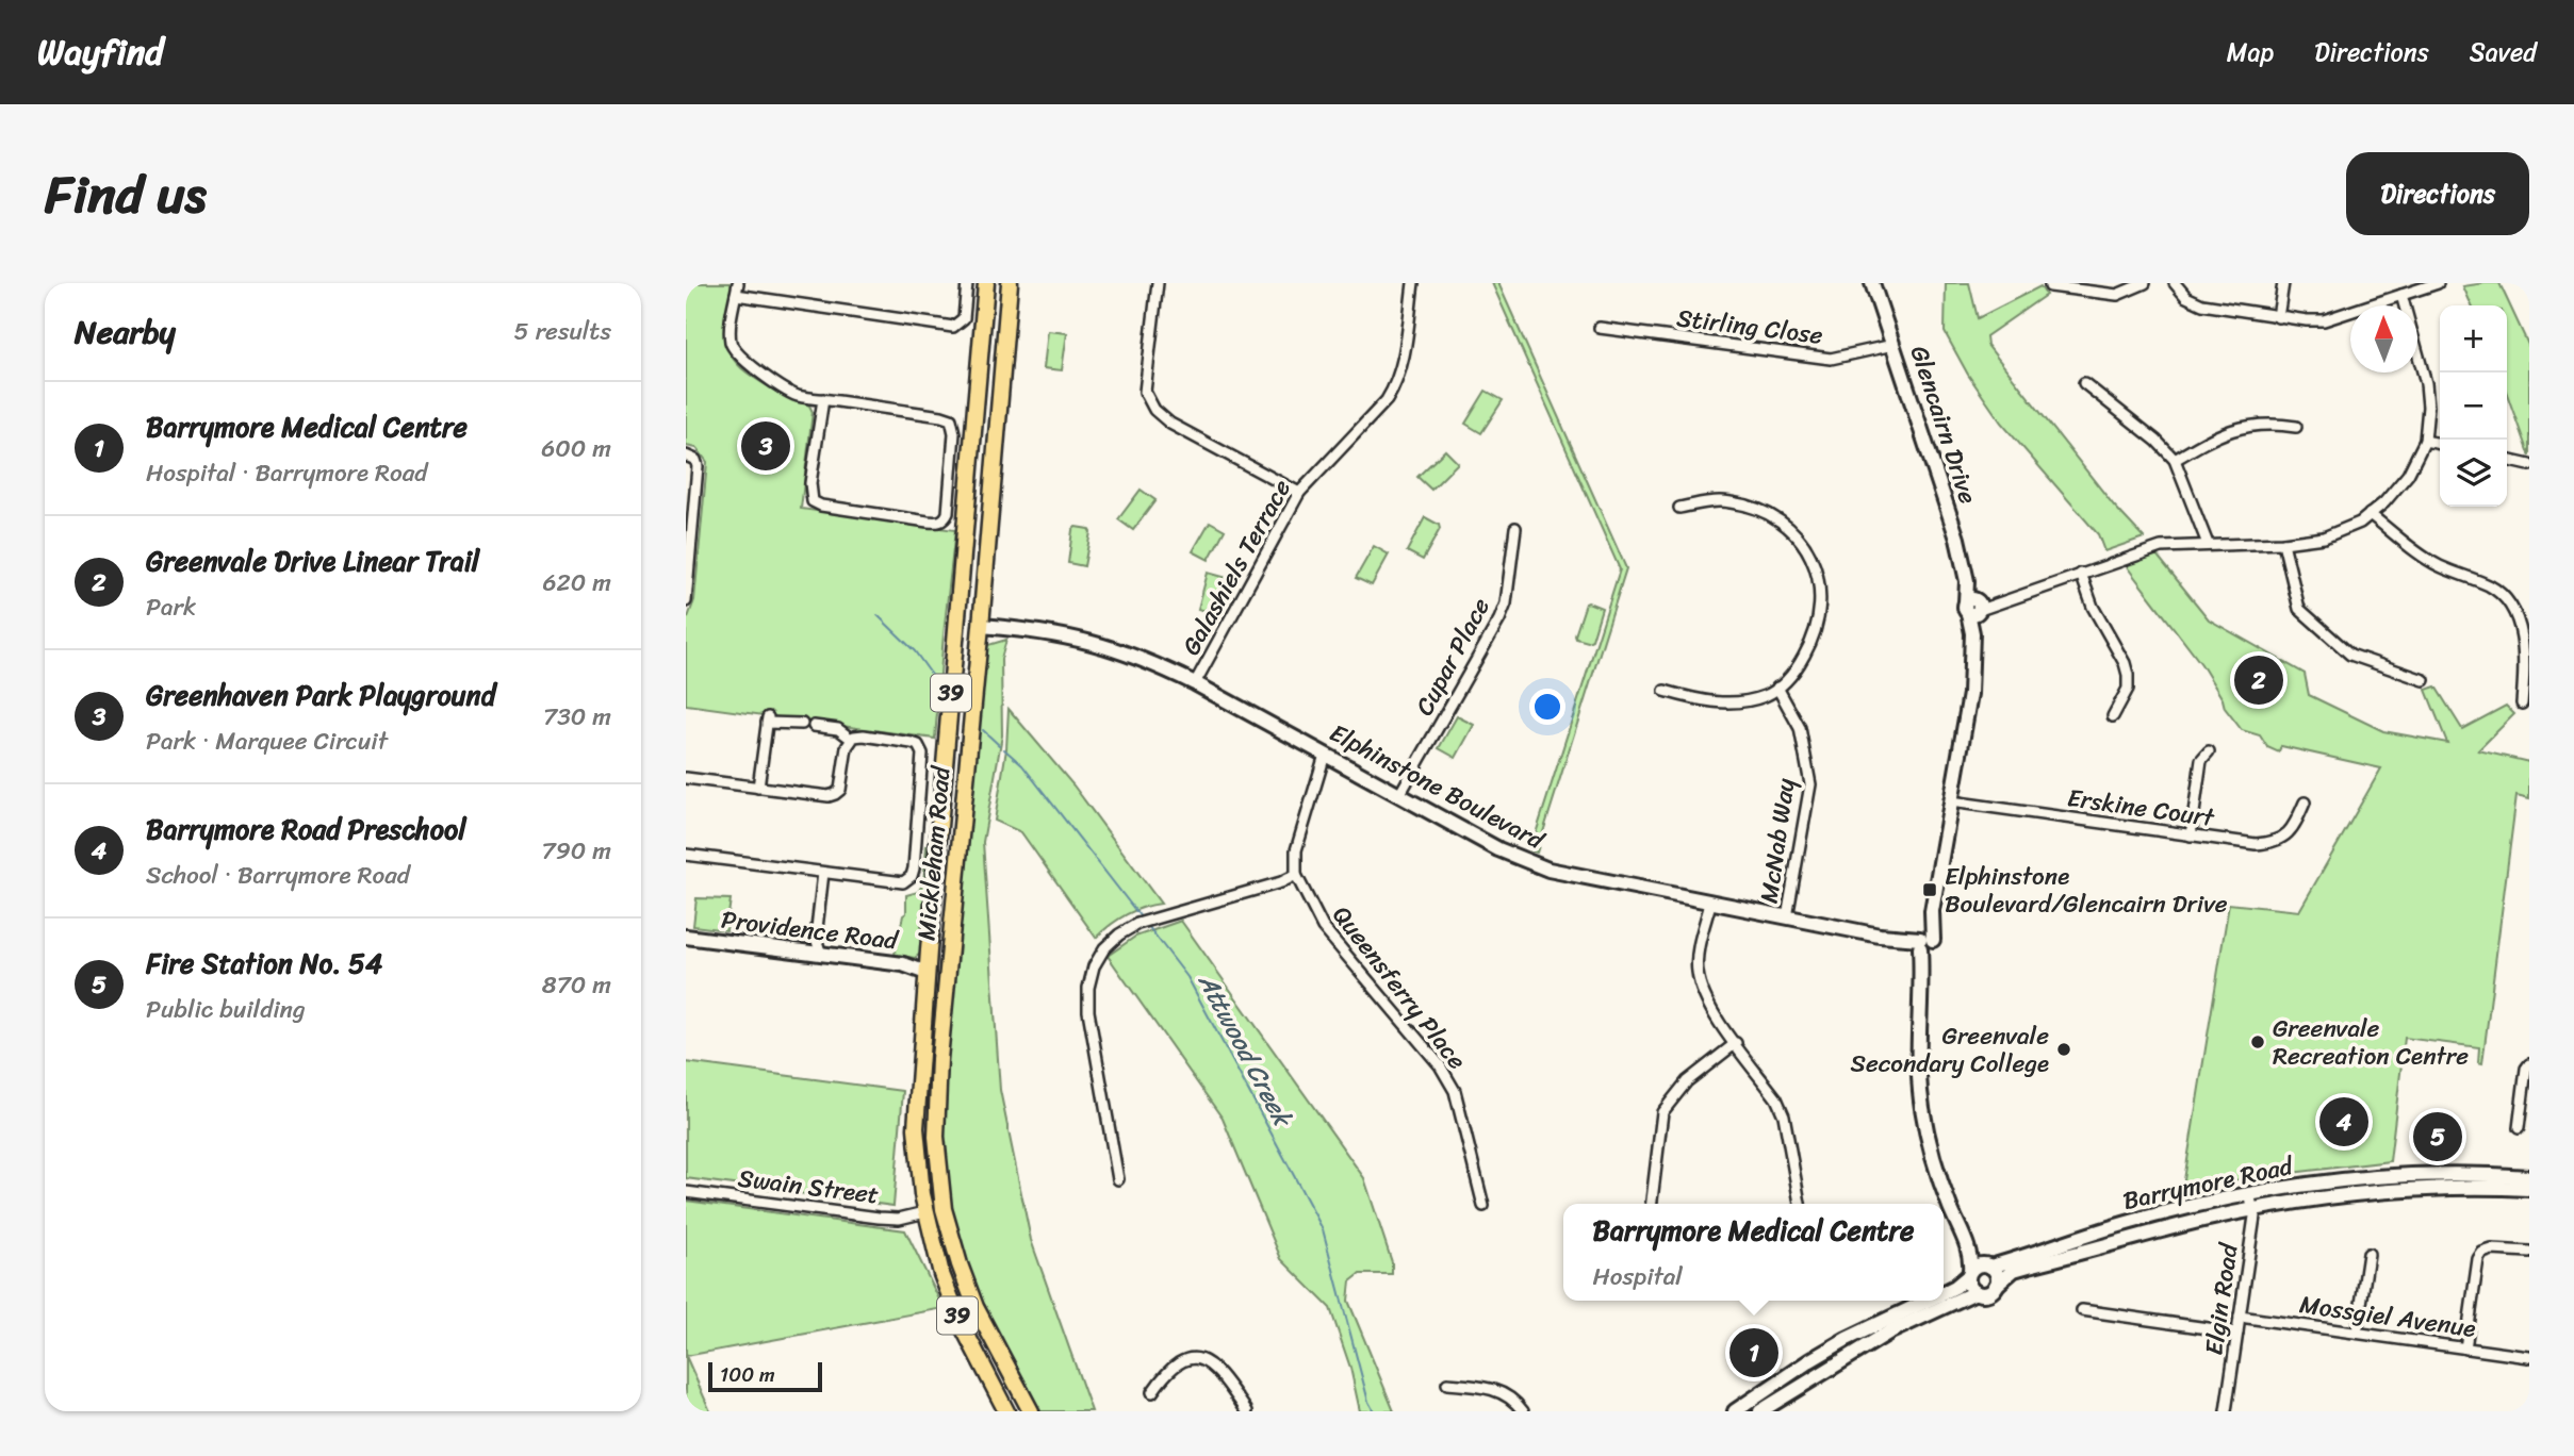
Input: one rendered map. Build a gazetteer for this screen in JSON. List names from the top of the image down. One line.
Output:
{"streets":{"main road":["39","Mickleham Road"],"street":["Stirling Close","Glencairn Drive","Galashiels Terrace","Cupar Place","Elphinstone Boulevard","Erskine Court","McNab Way","Providence Road","Queensferry Place","Barrymore Road","Swain Street","Elgin Road","Mossgiel Avenue"]},"crossings":[["Stirling Close","Glencairn Drive"],["Glencairn Drive","Elphinstone Boulevard"],["Glencairn Drive","Erskine Court"],["Glencairn Drive","Barrymore Road"],["Galashiels Terrace","Elphinstone Boulevard"],["Cupar Place","Elphinstone Boulevard"],["Elphinstone Boulevard","McNab Way"],["Elphinstone Boulevard","Mickleham Road"],["Mickleham Road","Providence Road"],["Mickleham Road","Swain Street"],["Barrymore Road","Elgin Road"],["Elgin Road","Mossgiel Avenue"]],"water":["Attwood Creek"],"places":{"transit":["Elphinstone Boulevard/Glencairn Drive"],"other":["Greenvale Recreation Centre","Greenvale Secondary College"]},"scale_bar":"100 m","north":"top","page":{"header":"Wayfind","nav":["Map","Directions","Saved"],"title":"Find us","buttons":"Directions","heading":["Nearby","5 results"],"map_buttons":["+","−"],"list":[{"mark":"1","name":"Barrymore Medical Centre","note":"Hospital · Barrymore Road","value":"600 m"},{"mark":"2","name":"Greenvale Drive Linear Trail","note":"Park","value":"620 m"},{"mark":"3","name":"Greenhaven Park Playground","note":"Park · Marquee Circuit","value":"730 m"},{"mark":"4","name":"Barrymore Road Preschool","note":"School · Barrymore Road","value":"790 m"},{"mark":"5","name":"Fire Station No. 54","note":"Public building","value":"870 m"}],"pins":["3","2","4","5","1"],"popup":["Barrymore Medical Centre","Hospital"],"scale":"100 m"}}
